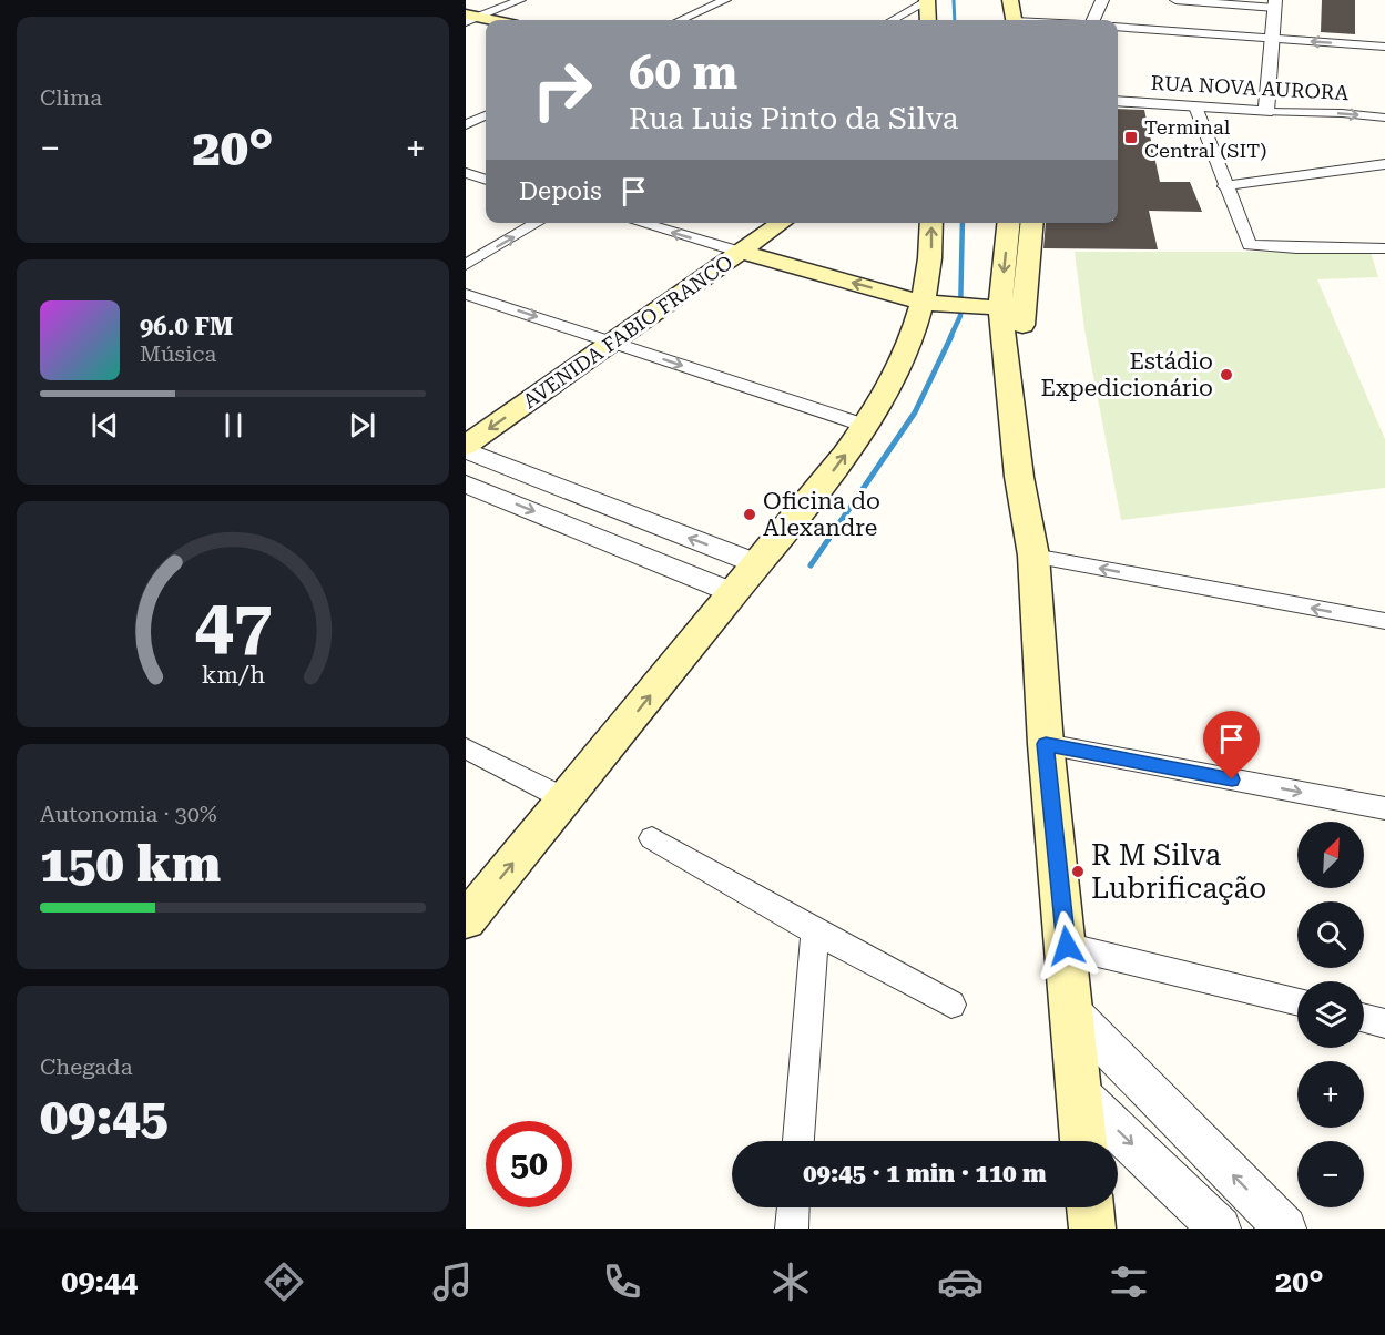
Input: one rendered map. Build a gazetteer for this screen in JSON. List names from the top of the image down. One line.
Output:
{"streets":{"main road":["AVENIDA FABIO FRANCO"],"street":["RUA NOVA AURORA"]},"places":{"transit":["Terminal Central (SIT)"],"other":["Estádio Expedicionário","Oficina do Alexandre","R M Silva Lubrificação"]},"north":"top right","page":{"tile":["Clima",["Autonomia · 30%","150 km"],["Chegada","09:45"]],"turn":["60 m","Rua Luis Pinto da Silva"],"heat":["−","20°","+"],"then":"Depois","song":["96.0 FM","Música"],"map_buttons":["+","−"],"limit":"50","trip":"09:45 · 1 min · 110 m","tabs":["09:44","20°"],"gauge":["47","km/h"]}}
